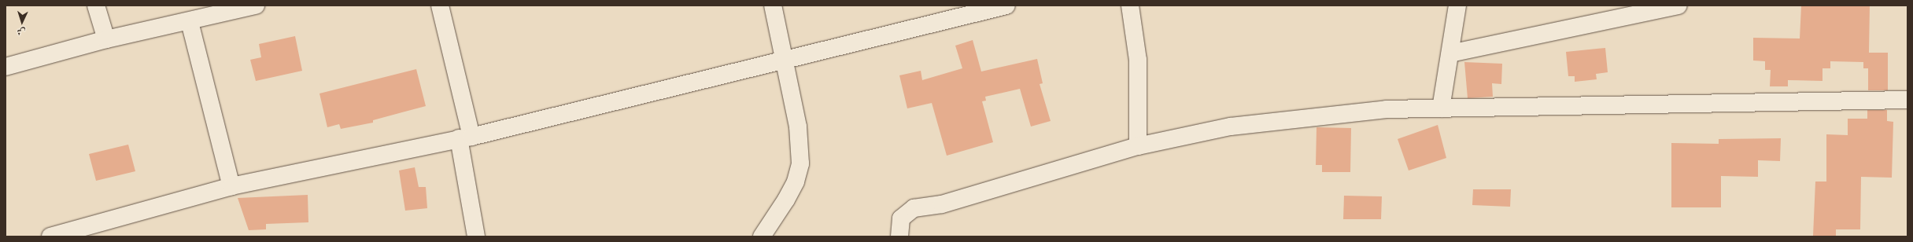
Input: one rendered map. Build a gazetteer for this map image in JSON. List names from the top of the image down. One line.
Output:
{"north":"bottom"}
